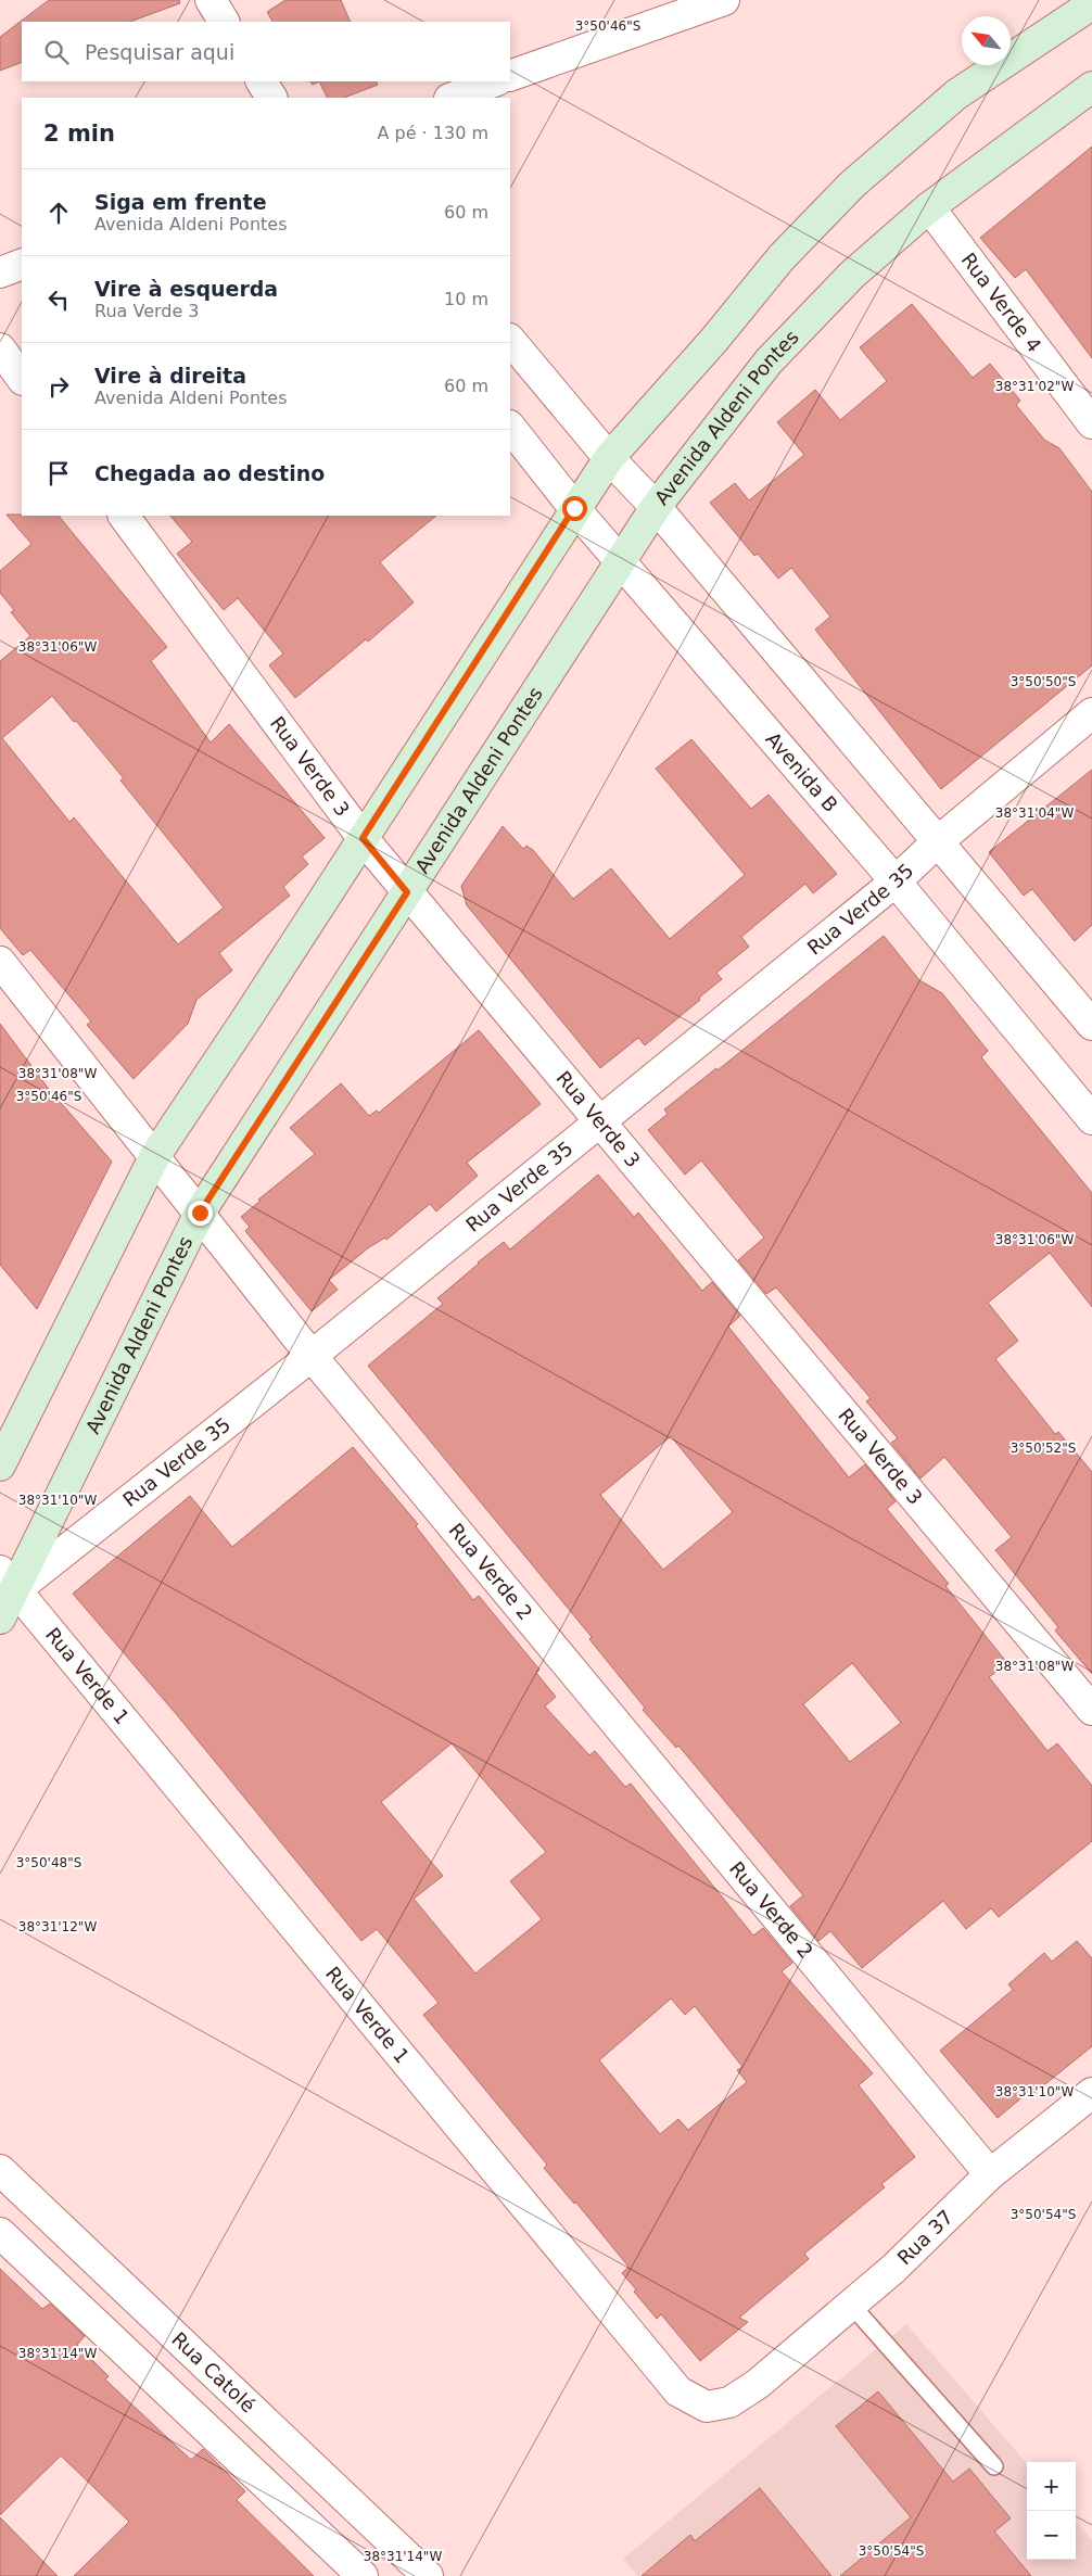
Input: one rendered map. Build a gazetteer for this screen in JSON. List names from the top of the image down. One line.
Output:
{"streets":{"main road":["Avenida Aldeni Pontes"],"street":["Rua Verde 4","Rua Verde 3","Avenida B","Rua Verde 35","Rua Verde 2","Rua Verde 1","Rua 37","Rua Catolé"]},"crossings":[["Rua Verde 4","Avenida Aldeni Pontes"],["Avenida Aldeni Pontes","Rua Verde 3"],["Avenida Aldeni Pontes","Avenida B"],["Avenida Aldeni Pontes","Rua Verde 35"],["Avenida Aldeni Pontes","Rua Verde 2"],["Avenida Aldeni Pontes","Rua Verde 1"],["Rua Verde 3","Rua Verde 35"],["Avenida B","Rua Verde 35"],["Rua Verde 35","Rua Verde 2"],["Rua Verde 35","Rua Verde 1"],["Rua Verde 2","Rua 37"],["Rua Verde 1","Rua 37"]],"north":"top left","page":{"search":"Pesquisar aqui","heading":["2 min","A pé · 130 m"],"list":[["Siga em frente","Avenida Aldeni Pontes","60 m"],["Vire à esquerda","Rua Verde 3","10 m"],["Vire à direita","Avenida Aldeni Pontes","60 m"],"Chegada ao destino"],"map_buttons":["+","−"]},"coordinates":["3°50'46\"S","38°31'02\"W","38°31'06\"W","3°50'50\"S","38°31'04\"W","38°31'08\"W","3°50'52\"S","38°31'10\"W","3°50'48\"S","38°31'12\"W","3°50'54\"S","38°31'14\"W"]}
